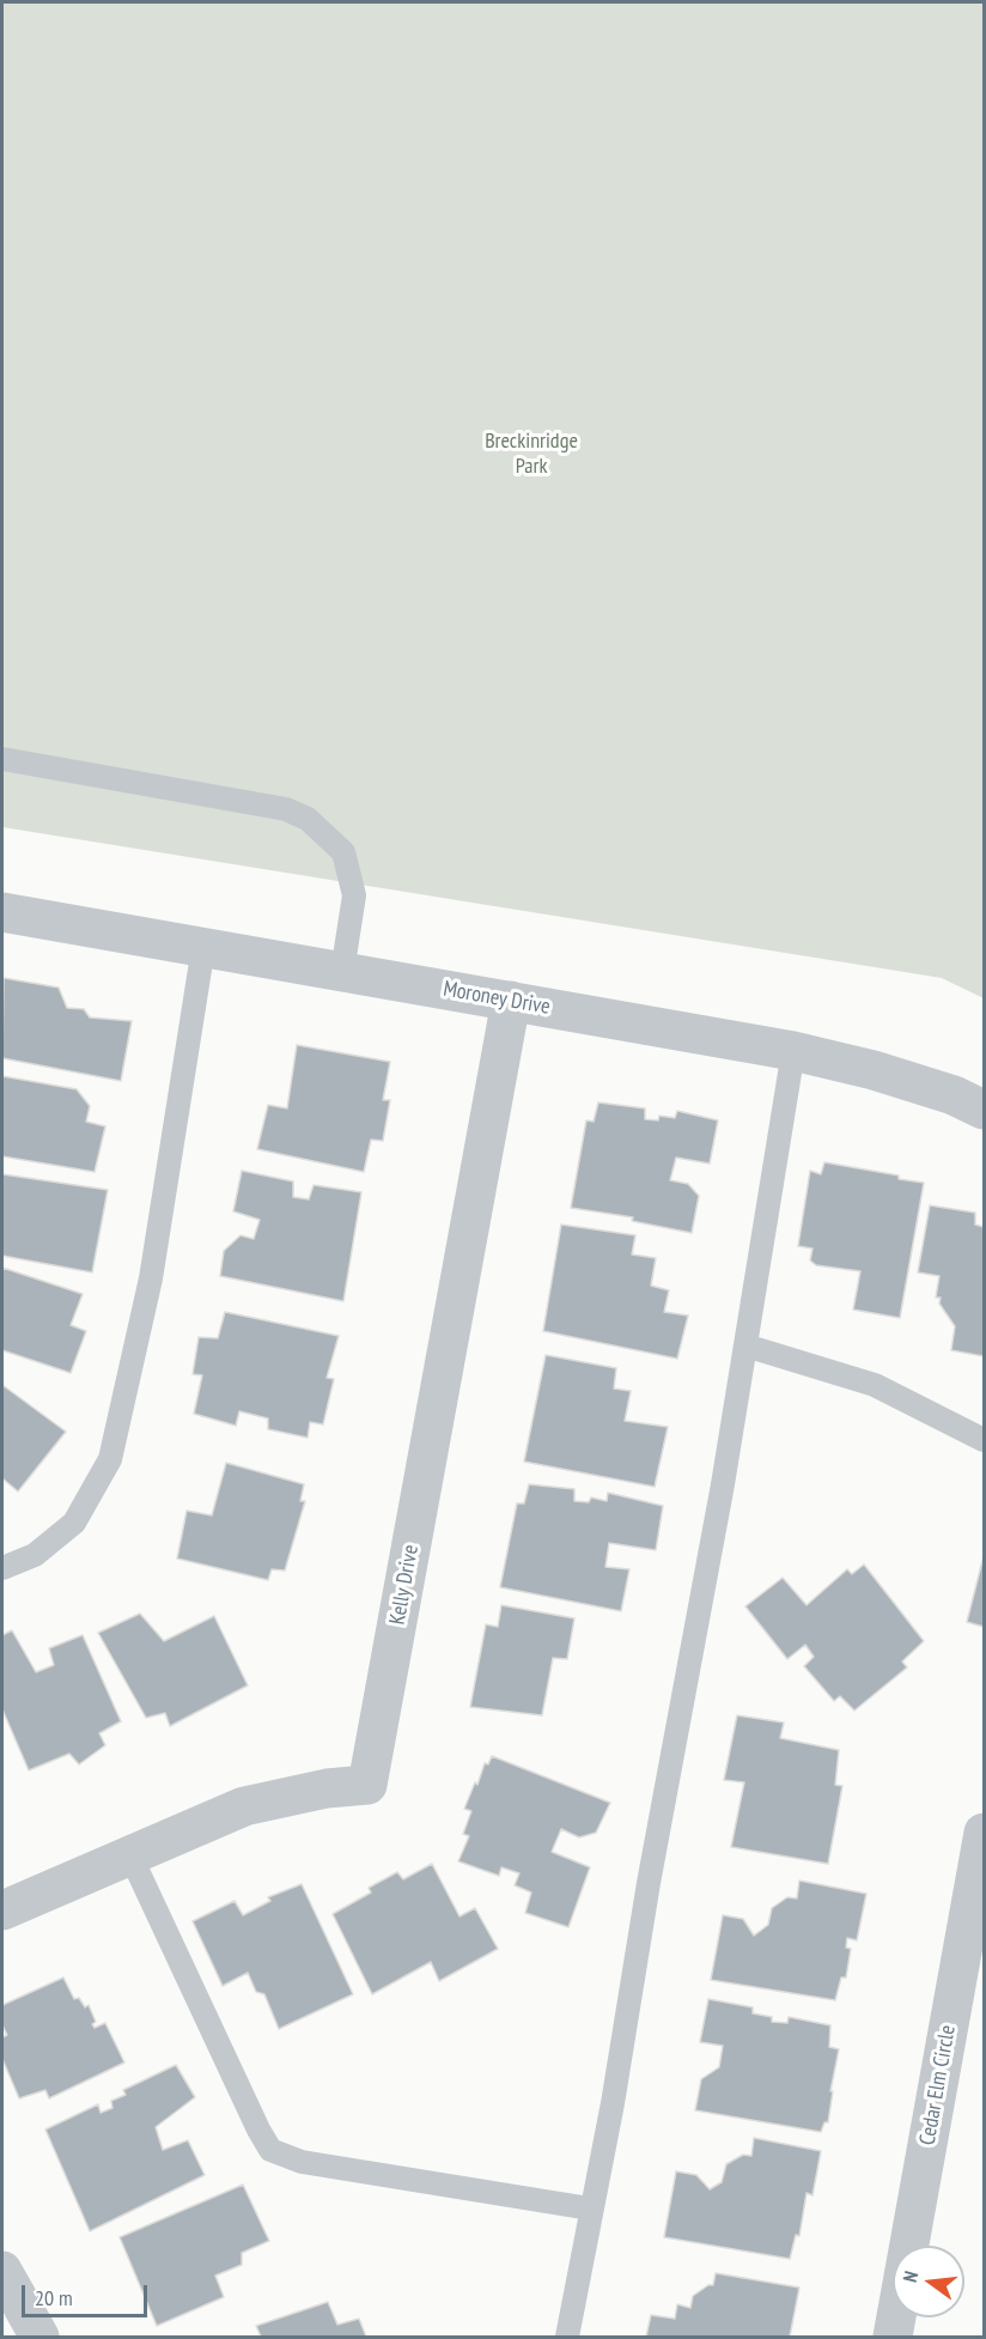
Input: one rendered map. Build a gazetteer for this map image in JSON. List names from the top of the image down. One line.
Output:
{"streets":{"street":["Moroney Drive","Kelly Drive","Cedar Elm Circle"]},"crossings":[["Moroney Drive","Kelly Drive"]],"parks":["Breckinridge Park"],"scale_bar":"20 m","north":"left"}
